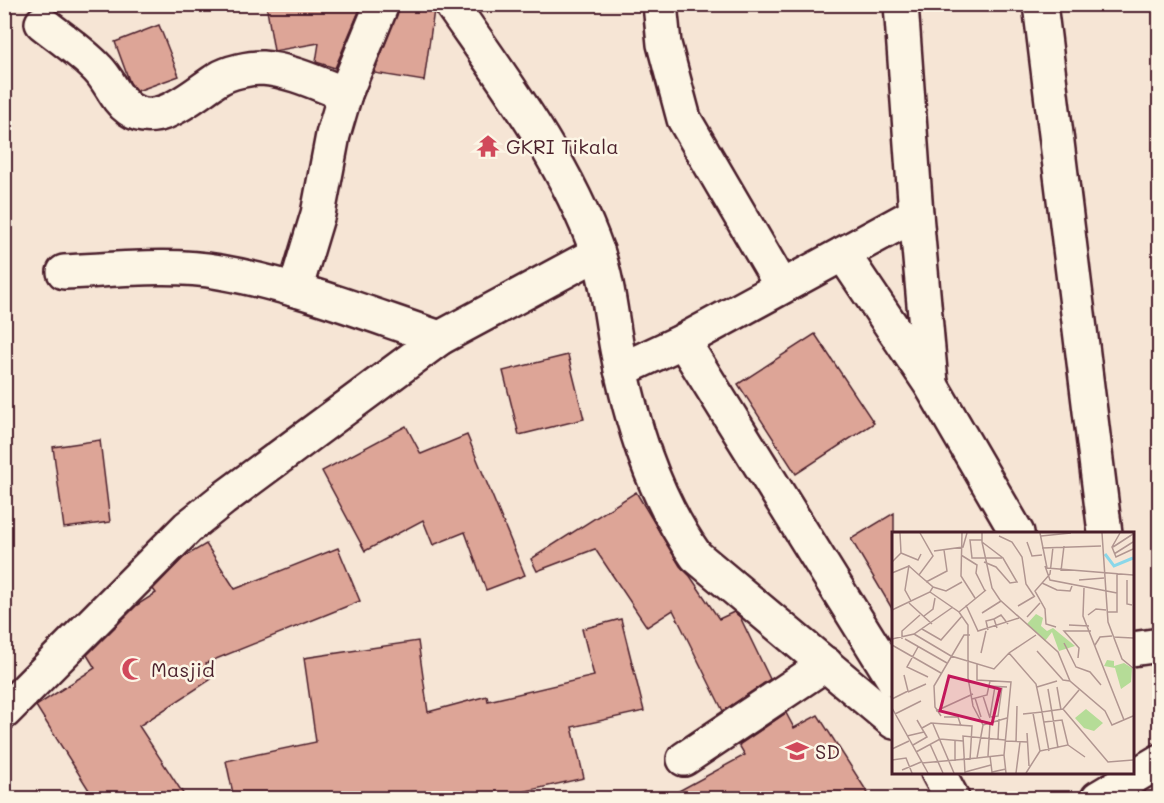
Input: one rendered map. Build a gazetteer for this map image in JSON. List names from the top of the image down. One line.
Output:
{"places":{"temple":["GKRI Tikala"],"mosque":["Masjid"],"school or university":["SD"]}}
